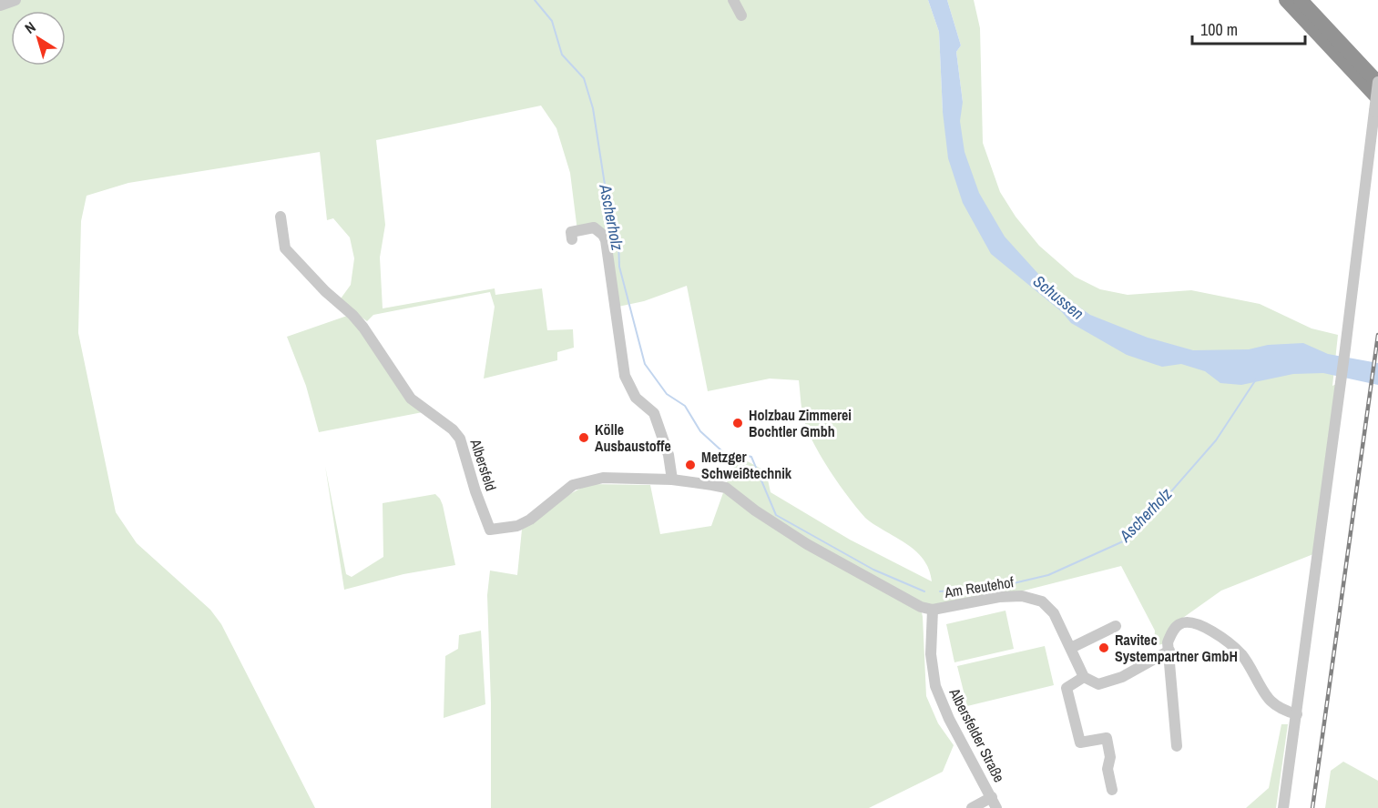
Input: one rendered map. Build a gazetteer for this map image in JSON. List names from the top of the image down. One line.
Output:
{"streets":{"street":["Albersfeld","Am Reutehof","Albersfelder Straße"]},"crossings":[["Albersfeld","Am Reutehof"],["Albersfeld","Albersfelder Straße"],["Am Reutehof","Albersfelder Straße"]],"water":["Ascherholz","Schussen"],"places":["Holzbau Zimmerei Bochtler Gmbh","Kölle Ausbaustoffe","Metzger Schweißtechnik","Ravitec Systempartner GmbH"],"scale_bar":"100 m","north":"top left"}
